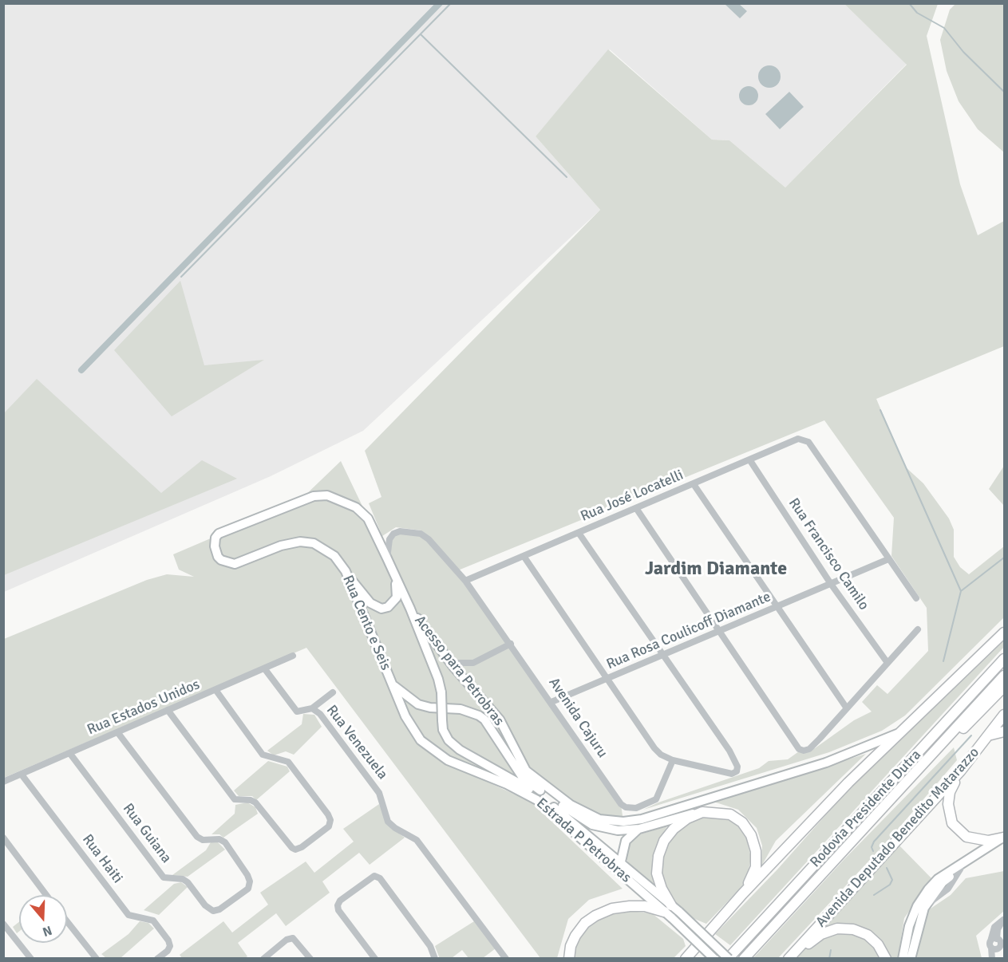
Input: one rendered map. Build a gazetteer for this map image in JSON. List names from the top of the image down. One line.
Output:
{"streets":{"highway":["Rodovia Presidente Dutra","Avenida Deputado Benedito Matarazzo"],"main road":["Rua Cento e Seis","Acesso para Petrobras","Estrada P Petrobras"],"street":["Rua José Locatelli","Rua Francisco Camilo","Rua Rosa Coulicoff Diamante","Rua Estados Unidos","Avenida Cajuru","Rua Venezuela","Rua Guiana","Rua Haiti"]},"crossings":[["Rua José Locatelli","Rua Francisco Camilo"],["Rua José Locatelli","Rua Rosa Coulicoff Diamante"],["Rua José Locatelli","Avenida Cajuru"],["Rua Francisco Camilo","Rua Rosa Coulicoff Diamante"],["Rua Cento e Seis","Acesso para Petrobras"],["Rua Cento e Seis","Estrada P Petrobras"],["Rua Rosa Coulicoff Diamante","Avenida Cajuru"],["Acesso para Petrobras","Avenida Cajuru"],["Acesso para Petrobras","Estrada P Petrobras"],["Rua Estados Unidos","Rua Venezuela"],["Rua Estados Unidos","Rua Guiana"],["Rua Estados Unidos","Rua Haiti"]],"districts":["Jardim Diamante"],"north":"bottom"}
